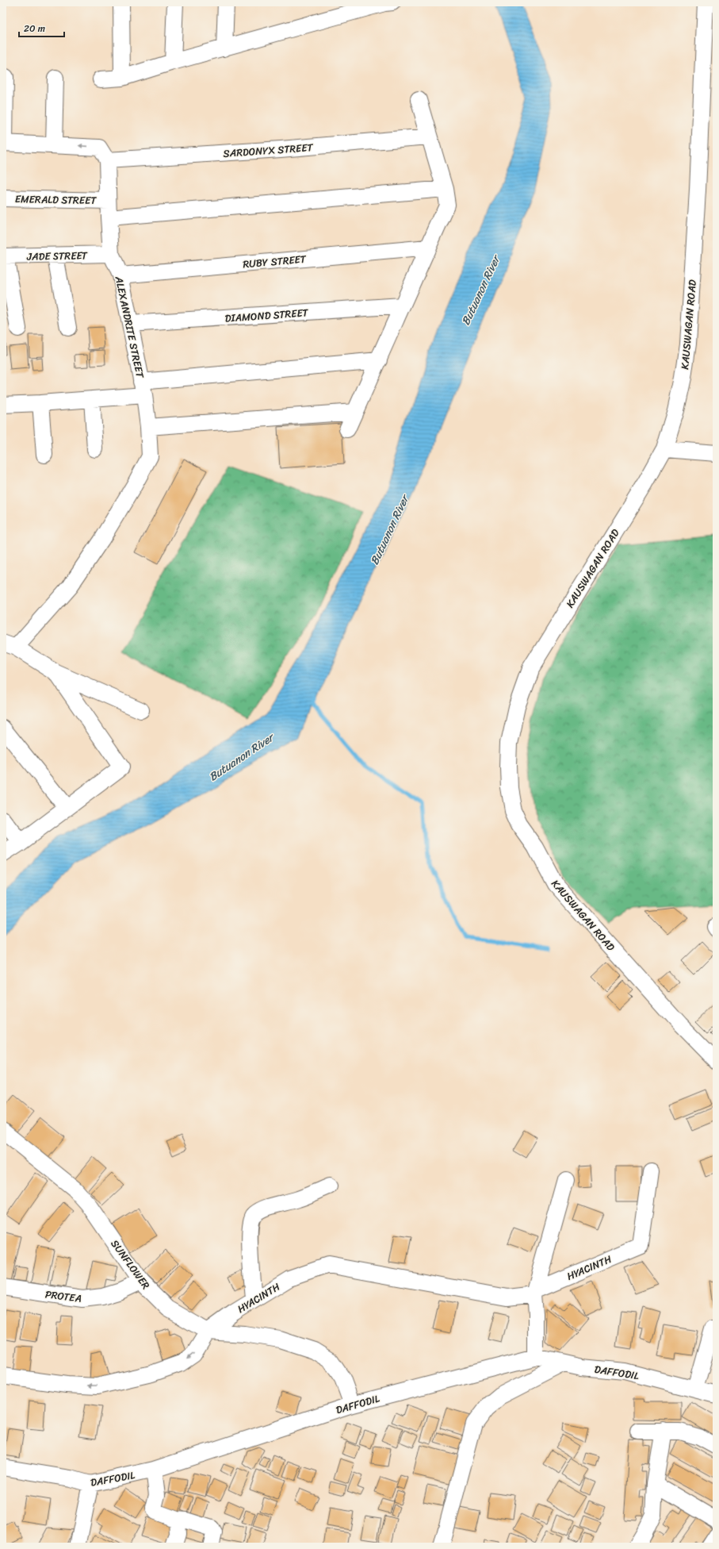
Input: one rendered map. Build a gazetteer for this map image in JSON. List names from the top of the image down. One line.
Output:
{"streets":{"street":["SARDONYX STREET","EMERALD STREET","JADE STREET","RUBY STREET","DIAMOND STREET","KAUSWAGAN ROAD","ALEXANDRITE STREET","SUNFLOWER","HYACINTH","PROTEA","DAFFODIL"]},"crossings":[["SARDONYX STREET","ALEXANDRITE STREET"],["EMERALD STREET","ALEXANDRITE STREET"],["JADE STREET","ALEXANDRITE STREET"],["RUBY STREET","ALEXANDRITE STREET"],["DIAMOND STREET","ALEXANDRITE STREET"],["SUNFLOWER","HYACINTH"],["SUNFLOWER","PROTEA"],["SUNFLOWER","DAFFODIL"]],"water":["Butuanon River"],"scale_bar":"20 m"}
